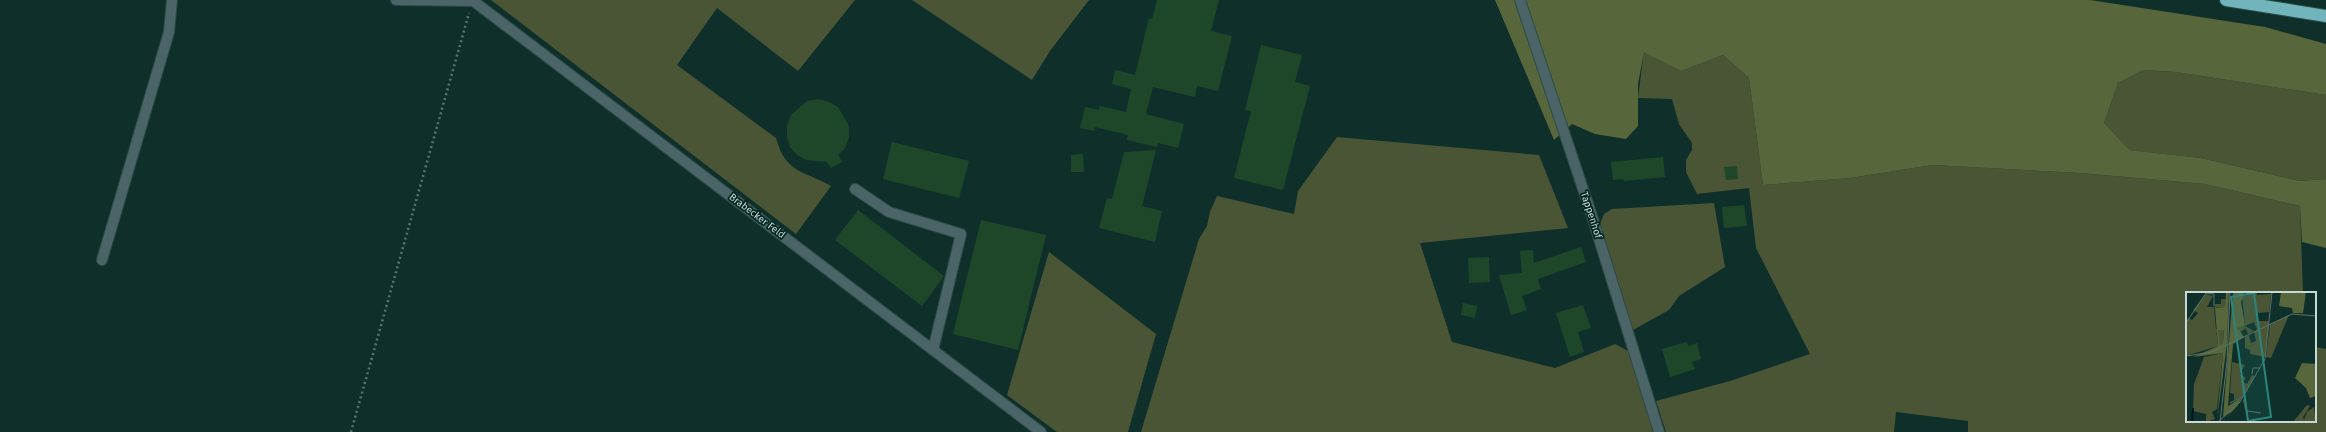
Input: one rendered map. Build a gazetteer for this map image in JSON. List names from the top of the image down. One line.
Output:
{"streets":{"street":["Tappenhof","Brabecker Feld"]}}
